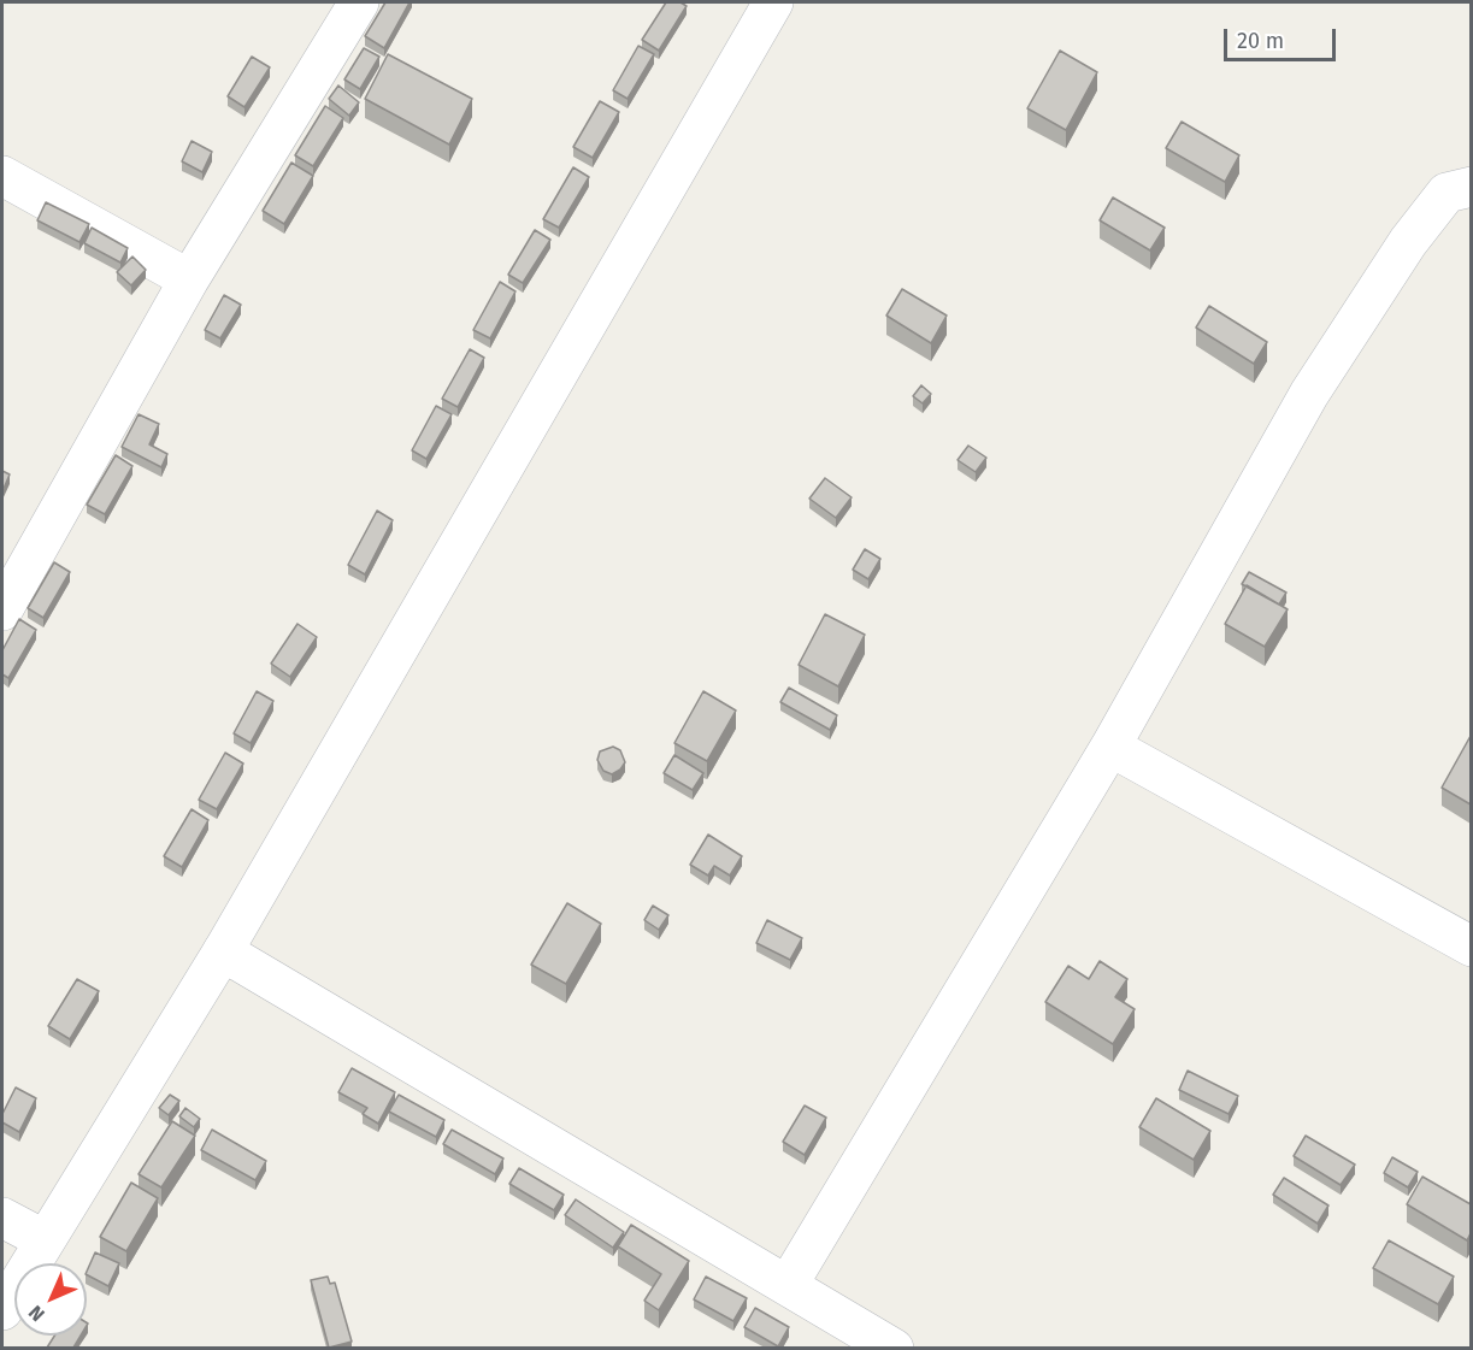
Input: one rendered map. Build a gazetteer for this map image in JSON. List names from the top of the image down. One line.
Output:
{"scale_bar":"20 m","north":"bottom left"}
